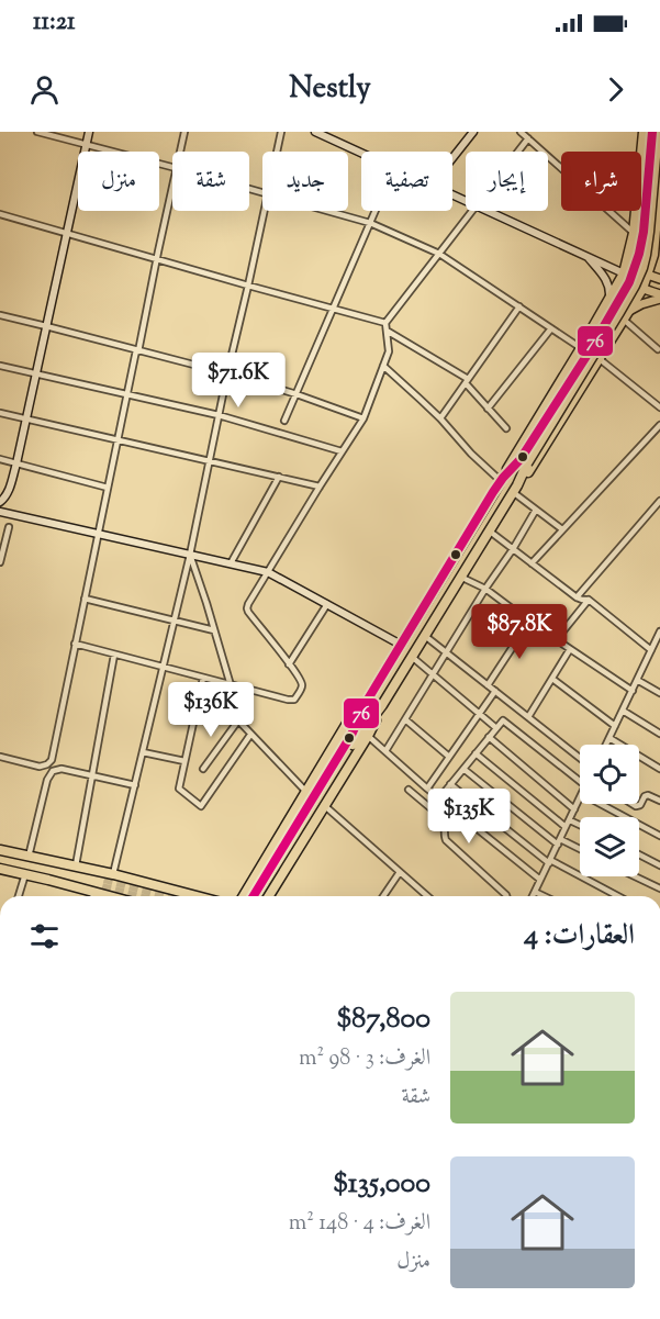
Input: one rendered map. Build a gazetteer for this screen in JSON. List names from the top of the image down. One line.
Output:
{"lines":["transit line 76"],"page":{"status":"11:21","header":"Nestly","chip":["شراء","إيجار","تصفية","جديد","شقة","منزل"],"price":["$71.6K","$87.8K","$136K","$135K"],"heading":"العقارات: 4","list":[{"name":"$87,800","note":"الغرف: 3 · 98 m² · شقة"},{"name":"$135,000","note":"الغرف: 4 · 148 m² · منزل"}]}}
